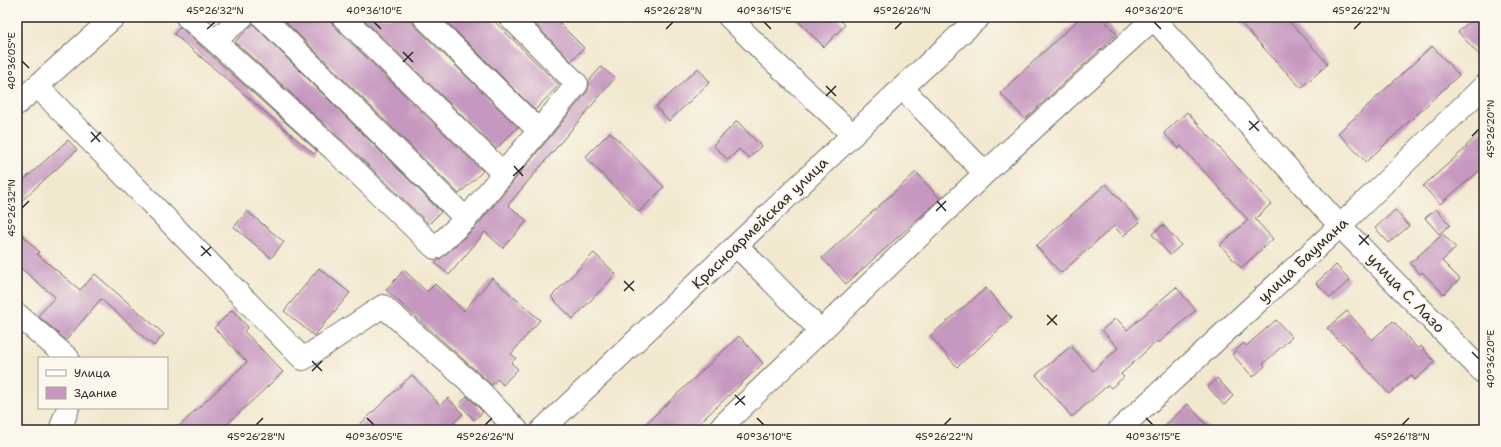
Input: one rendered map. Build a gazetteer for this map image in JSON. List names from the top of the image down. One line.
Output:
{"streets":{"street":["Красноармейская улица","улица Баумана","улица С. Лазо"]},"crossings":[["улица Баумана","улица С. Лазо"]],"legend":["Улица","Здание"],"coordinates":["45°26'32\"N","40°36'10\"E","45°26'28\"N","40°36'15\"E","45°26'26\"N","40°36'20\"E","45°26'22\"N","40°36'05\"E","45°26'20\"N","45°26'18\"N"]}
